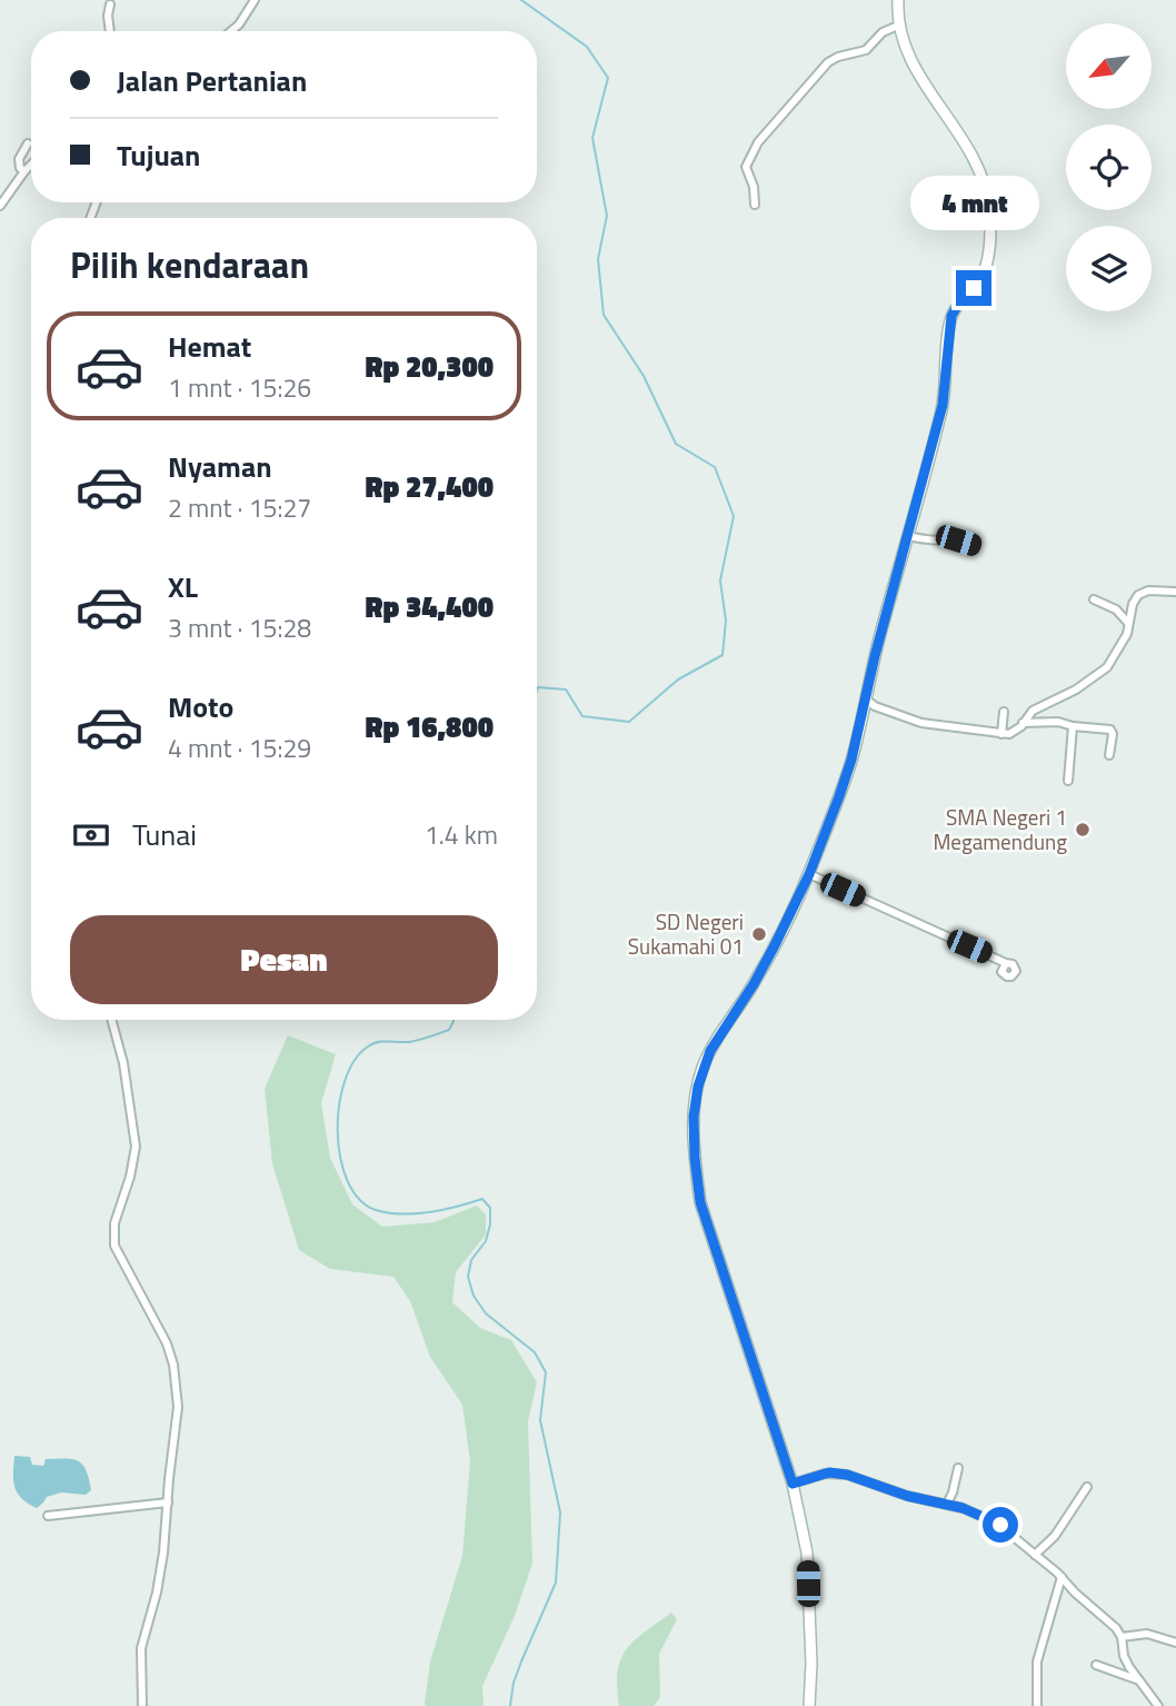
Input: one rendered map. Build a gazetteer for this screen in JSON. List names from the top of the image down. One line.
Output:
{"places":["SMA Negeri 1 Megamendung","SD Negeri Sukamahi 01"],"north":"bottom left","page":{"banner":["Jalan Pertanian","Tujuan"],"bubble":"4 mnt","heading":"Pilih kendaraan","list":[{"name":"Hemat","note":"1 mnt · 15:26","value":"Rp 20,300"},{"name":"Nyaman","note":"2 mnt · 15:27","value":"Rp 27,400"},{"name":"XL","note":"3 mnt · 15:28","value":"Rp 34,400"},{"name":"Moto","note":"4 mnt · 15:29","value":"Rp 16,800"}],"pay":["Tunai","1.4 km"],"buttons":"Pesan"}}
